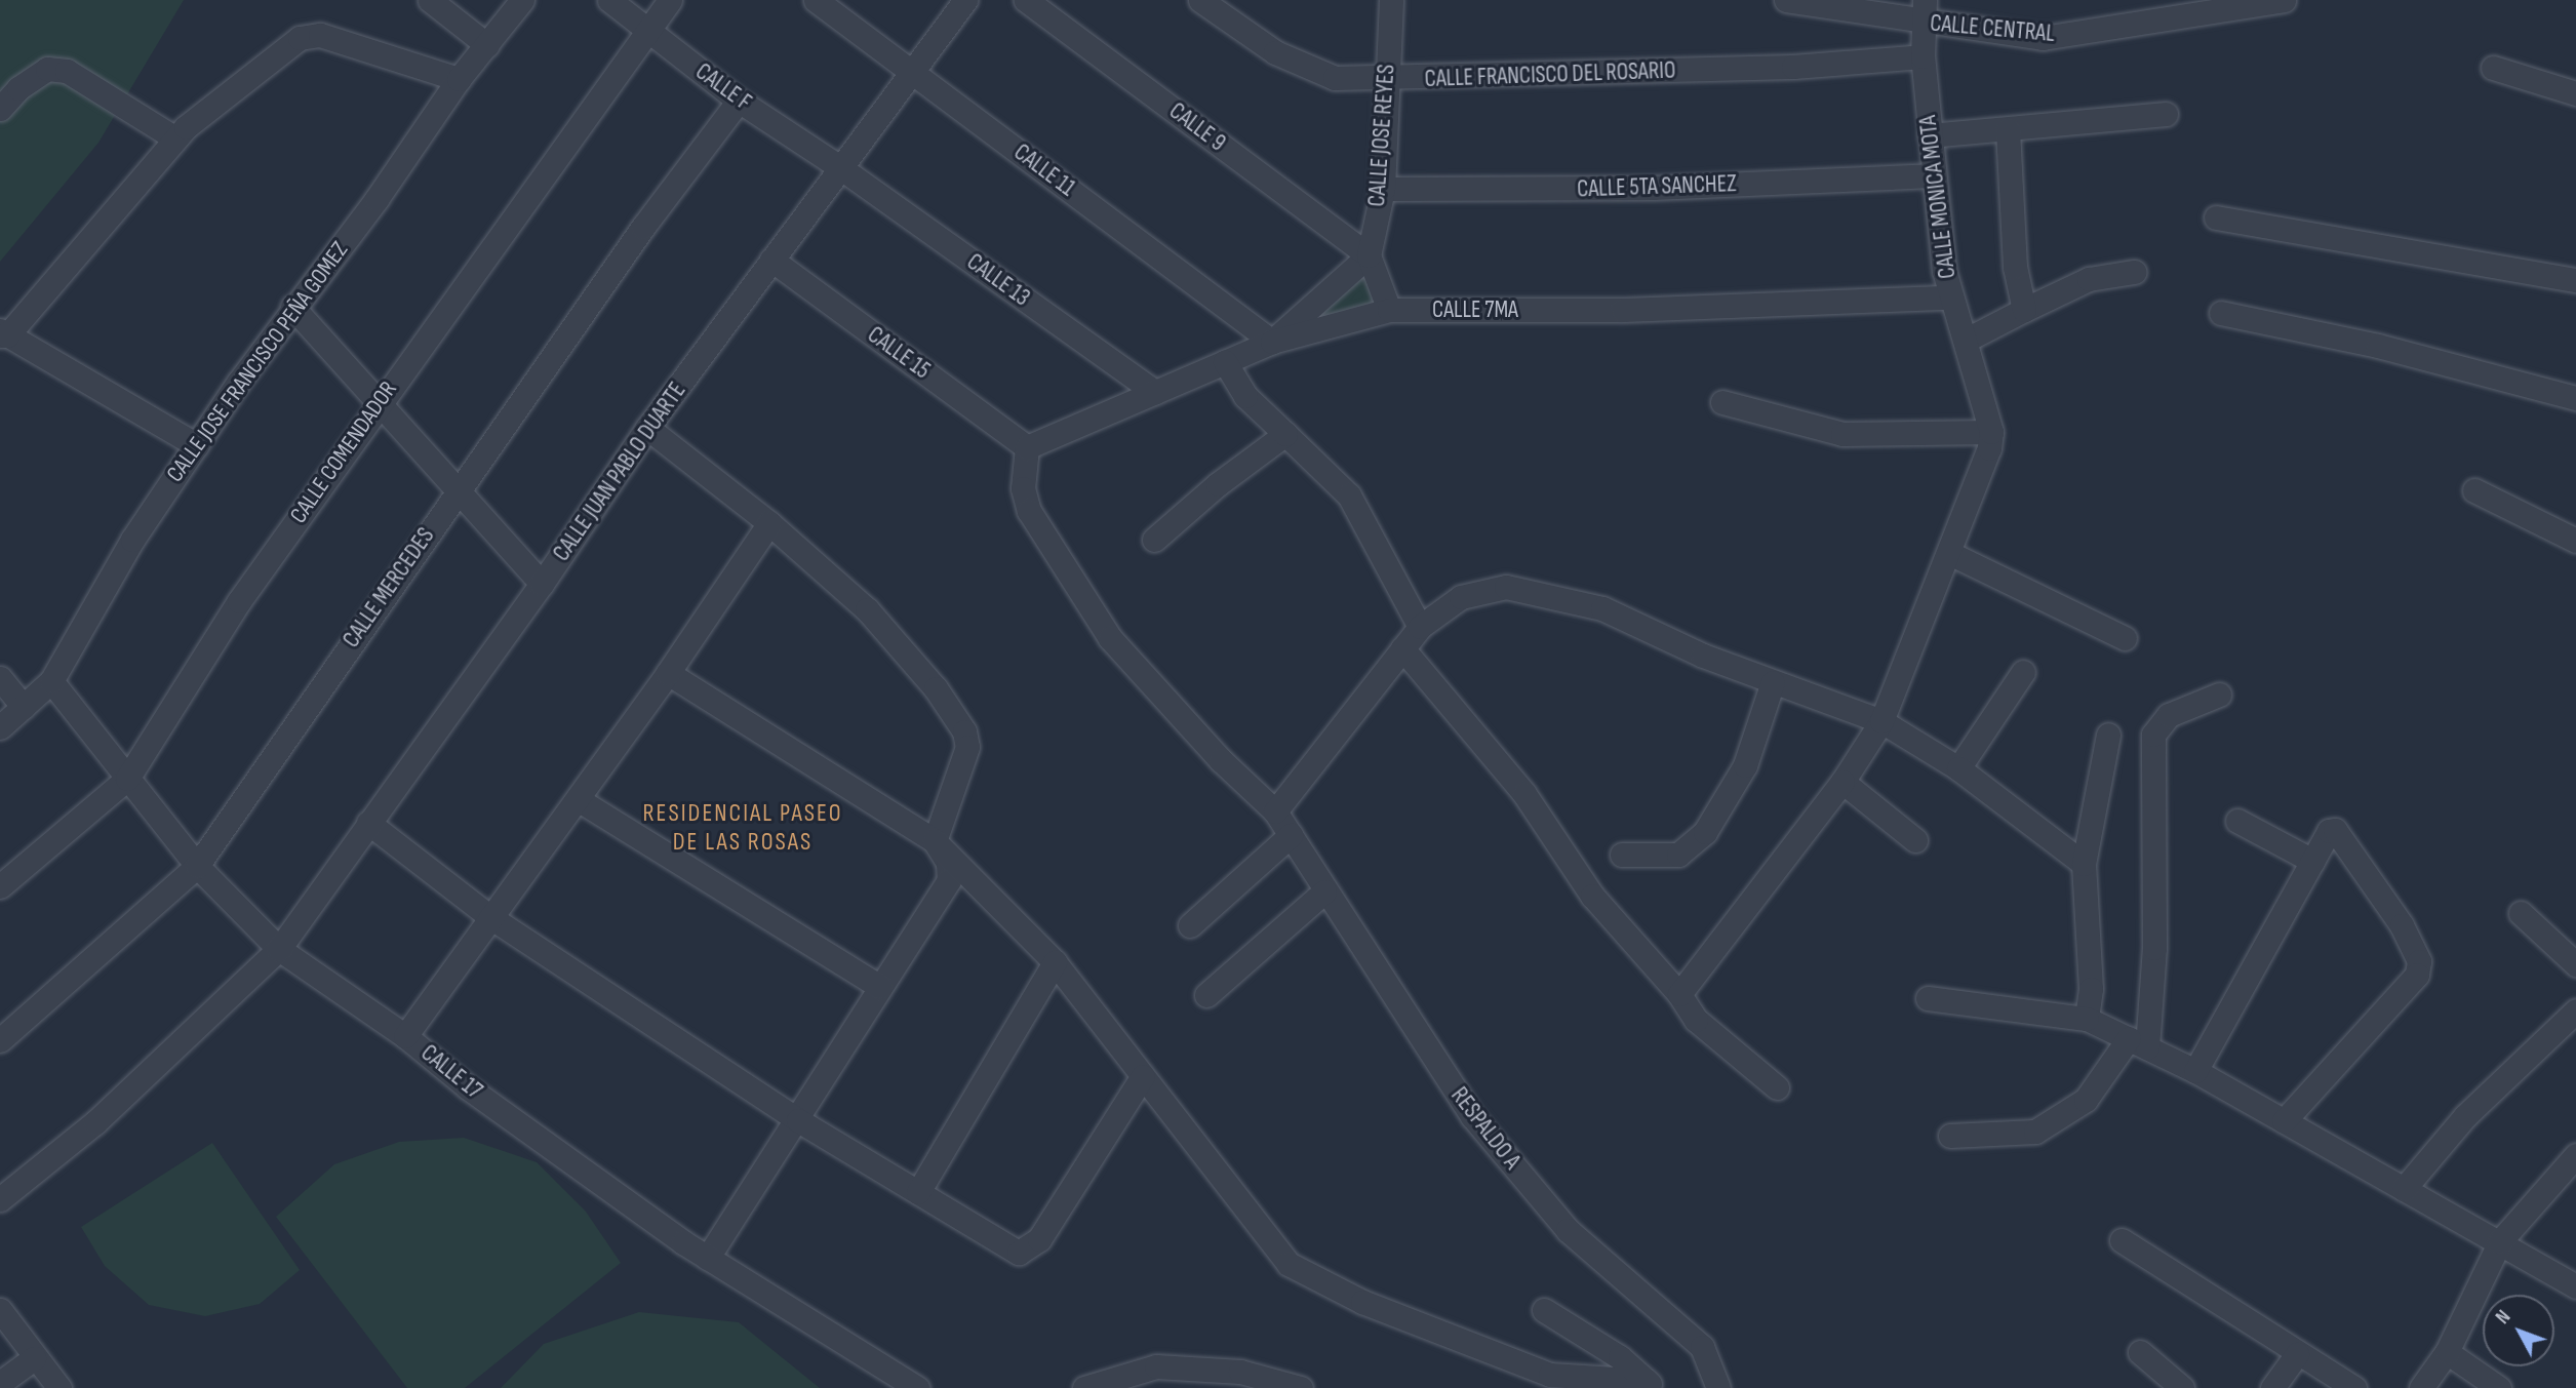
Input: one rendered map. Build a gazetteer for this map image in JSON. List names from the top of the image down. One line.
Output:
{"streets":{"street":["CALLE CENTRAL","CALLE FRANCISCO DEL ROSARIO","CALLE F","CALLE 9","CALLE JOSE REYES","CALLE 11","CALLE 5TA SANCHEZ","CALLE MONICA MOTA","CALLE 13","CALLE 7MA","CALLE 15","CALLE JOSE FRANCISCO PEÑA GOMEZ","CALLE COMENDADOR","CALLE JUAN PABLO DUARTE","CALLE MERCEDES","CALLE 17","RESPALDO A"]},"crossings":[["CALLE CENTRAL","CALLE MONICA MOTA"],["CALLE FRANCISCO DEL ROSARIO","CALLE JOSE REYES"],["CALLE FRANCISCO DEL ROSARIO","CALLE MONICA MOTA"],["CALLE F","CALLE 13"],["CALLE F","CALLE COMENDADOR"],["CALLE F","CALLE JUAN PABLO DUARTE"],["CALLE F","CALLE MERCEDES"],["CALLE 9","CALLE JOSE REYES"],["CALLE JOSE REYES","CALLE 5TA SANCHEZ"],["CALLE 11","CALLE 7MA"],["CALLE 11","CALLE JUAN PABLO DUARTE"],["CALLE 5TA SANCHEZ","CALLE MONICA MOTA"],["CALLE MONICA MOTA","CALLE 7MA"],["CALLE 13","CALLE 7MA"],["CALLE 13","CALLE JUAN PABLO DUARTE"],["CALLE 7MA","CALLE 15"],["CALLE 7MA","RESPALDO A"],["CALLE 15","CALLE JUAN PABLO DUARTE"],["CALLE 15","RESPALDO A"],["CALLE JOSE FRANCISCO PEÑA GOMEZ","CALLE 17"],["CALLE COMENDADOR","CALLE 17"],["CALLE JUAN PABLO DUARTE","CALLE 17"],["CALLE MERCEDES","CALLE 17"]],"districts":["RESIDENCIAL PASEO DE LAS ROSAS"],"north":"top left"}
